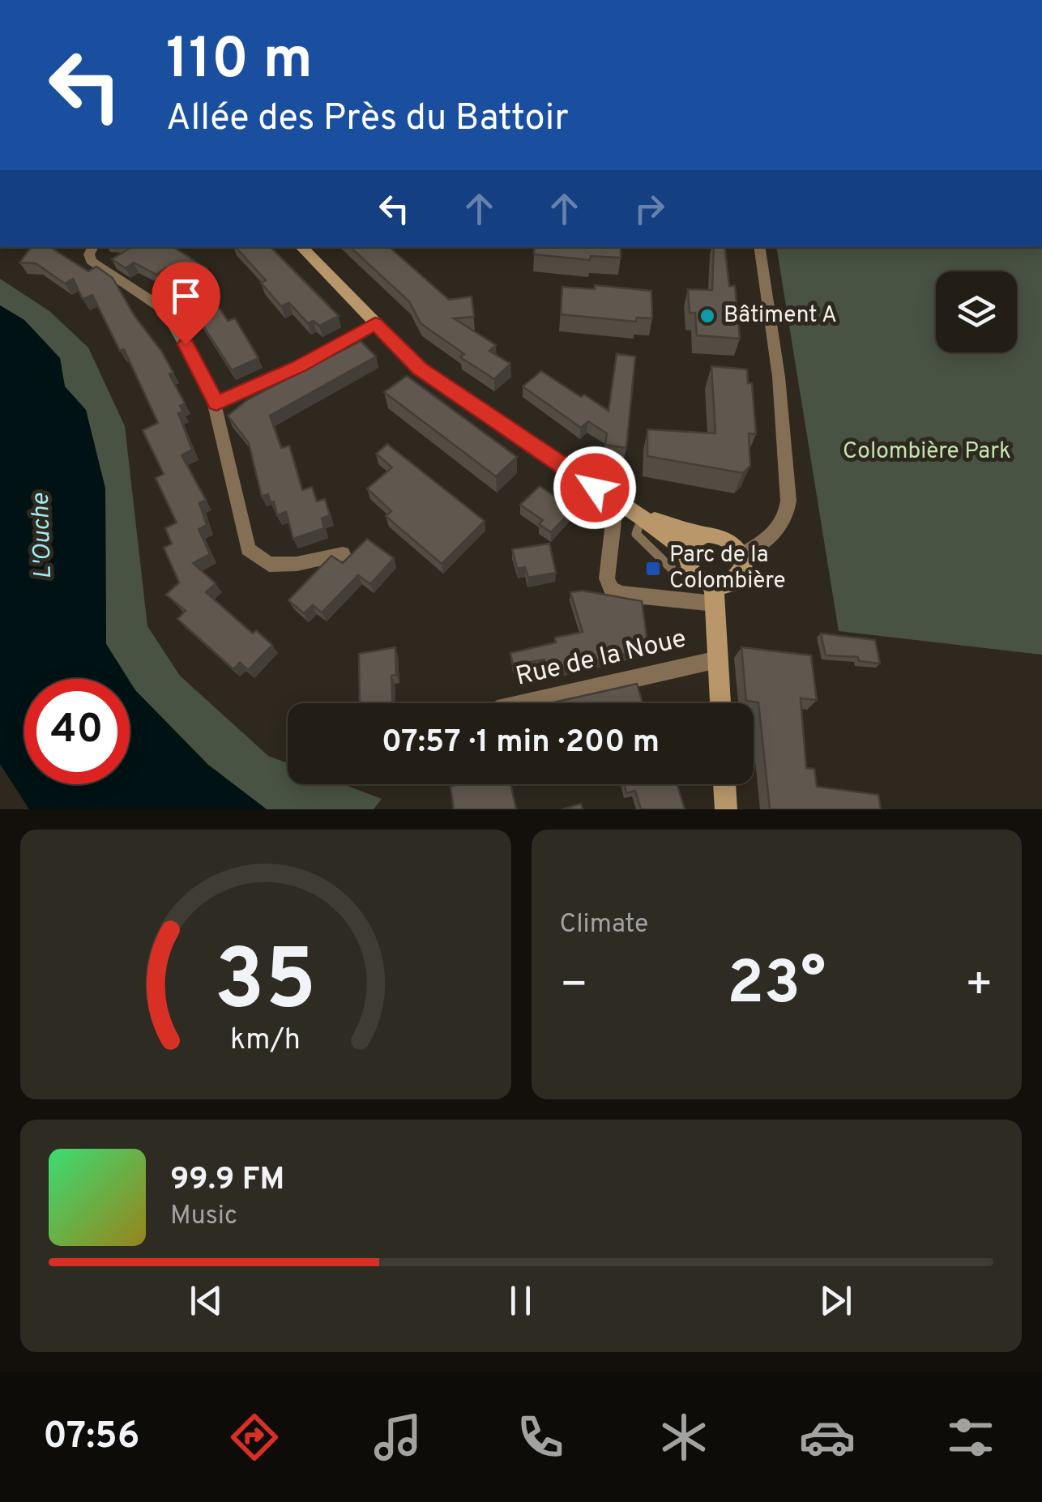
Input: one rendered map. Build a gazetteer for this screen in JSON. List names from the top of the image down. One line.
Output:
{"streets":{"street":["Rue de la Noue"]},"water":["L'Ouche"],"parks":["Colombière Park"],"places":{"other":["Bâtiment A"],"transit":["Parc de la Colombière"]},"page":{"turn":["110 m","Allée des Près du Battoir"],"limit":"40","trip":"07:57 · 1 min · 200 m","tile":"Climate","heat":["−","23°","+"],"song":["99.9 FM","Music"],"tabs":"07:56","gauge":["35","km/h"]}}
